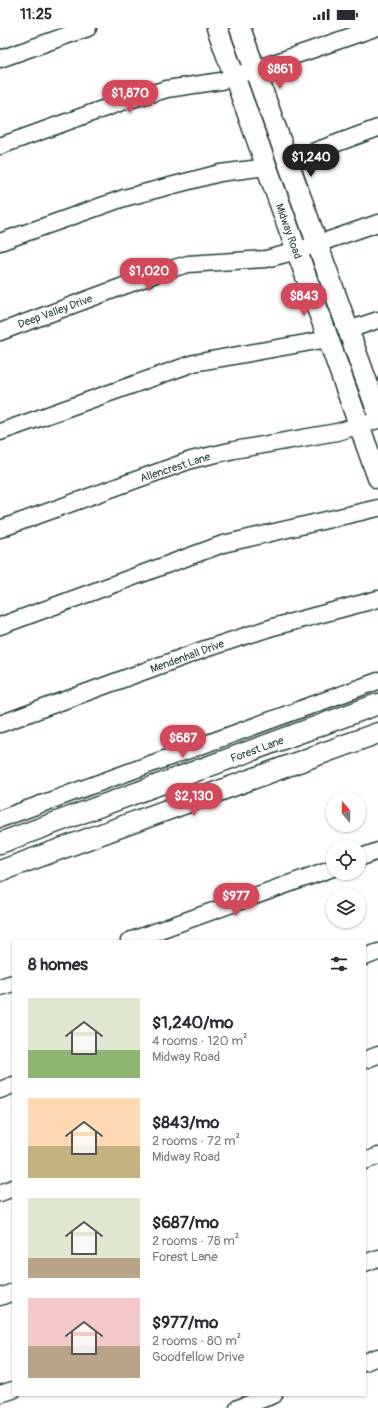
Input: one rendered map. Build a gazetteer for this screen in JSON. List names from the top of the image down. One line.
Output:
{"streets":{"main road":["Midway Road","Forest Lane"],"street":["Deep Valley Drive","Allencrest Lane","Mendenhall Drive"]},"crossings":[["Midway Road","Deep Valley Drive"],["Midway Road","Allencrest Lane"]],"north":"top","page":{"status":"11:25","price":["$861","$1,870","$1,240","$1,020","$843","$687","$2,130","$977"],"heading":"8 homes","list":[{"name":"$1,240/mo","note":"4 rooms · 120 m² · Midway Road"},{"name":"$843/mo","note":"2 rooms · 72 m² · Midway Road"},{"name":"$687/mo","note":"2 rooms · 78 m² · Forest Lane"},{"name":"$977/mo","note":"2 rooms · 80 m² · Goodfellow Drive"}]}}
